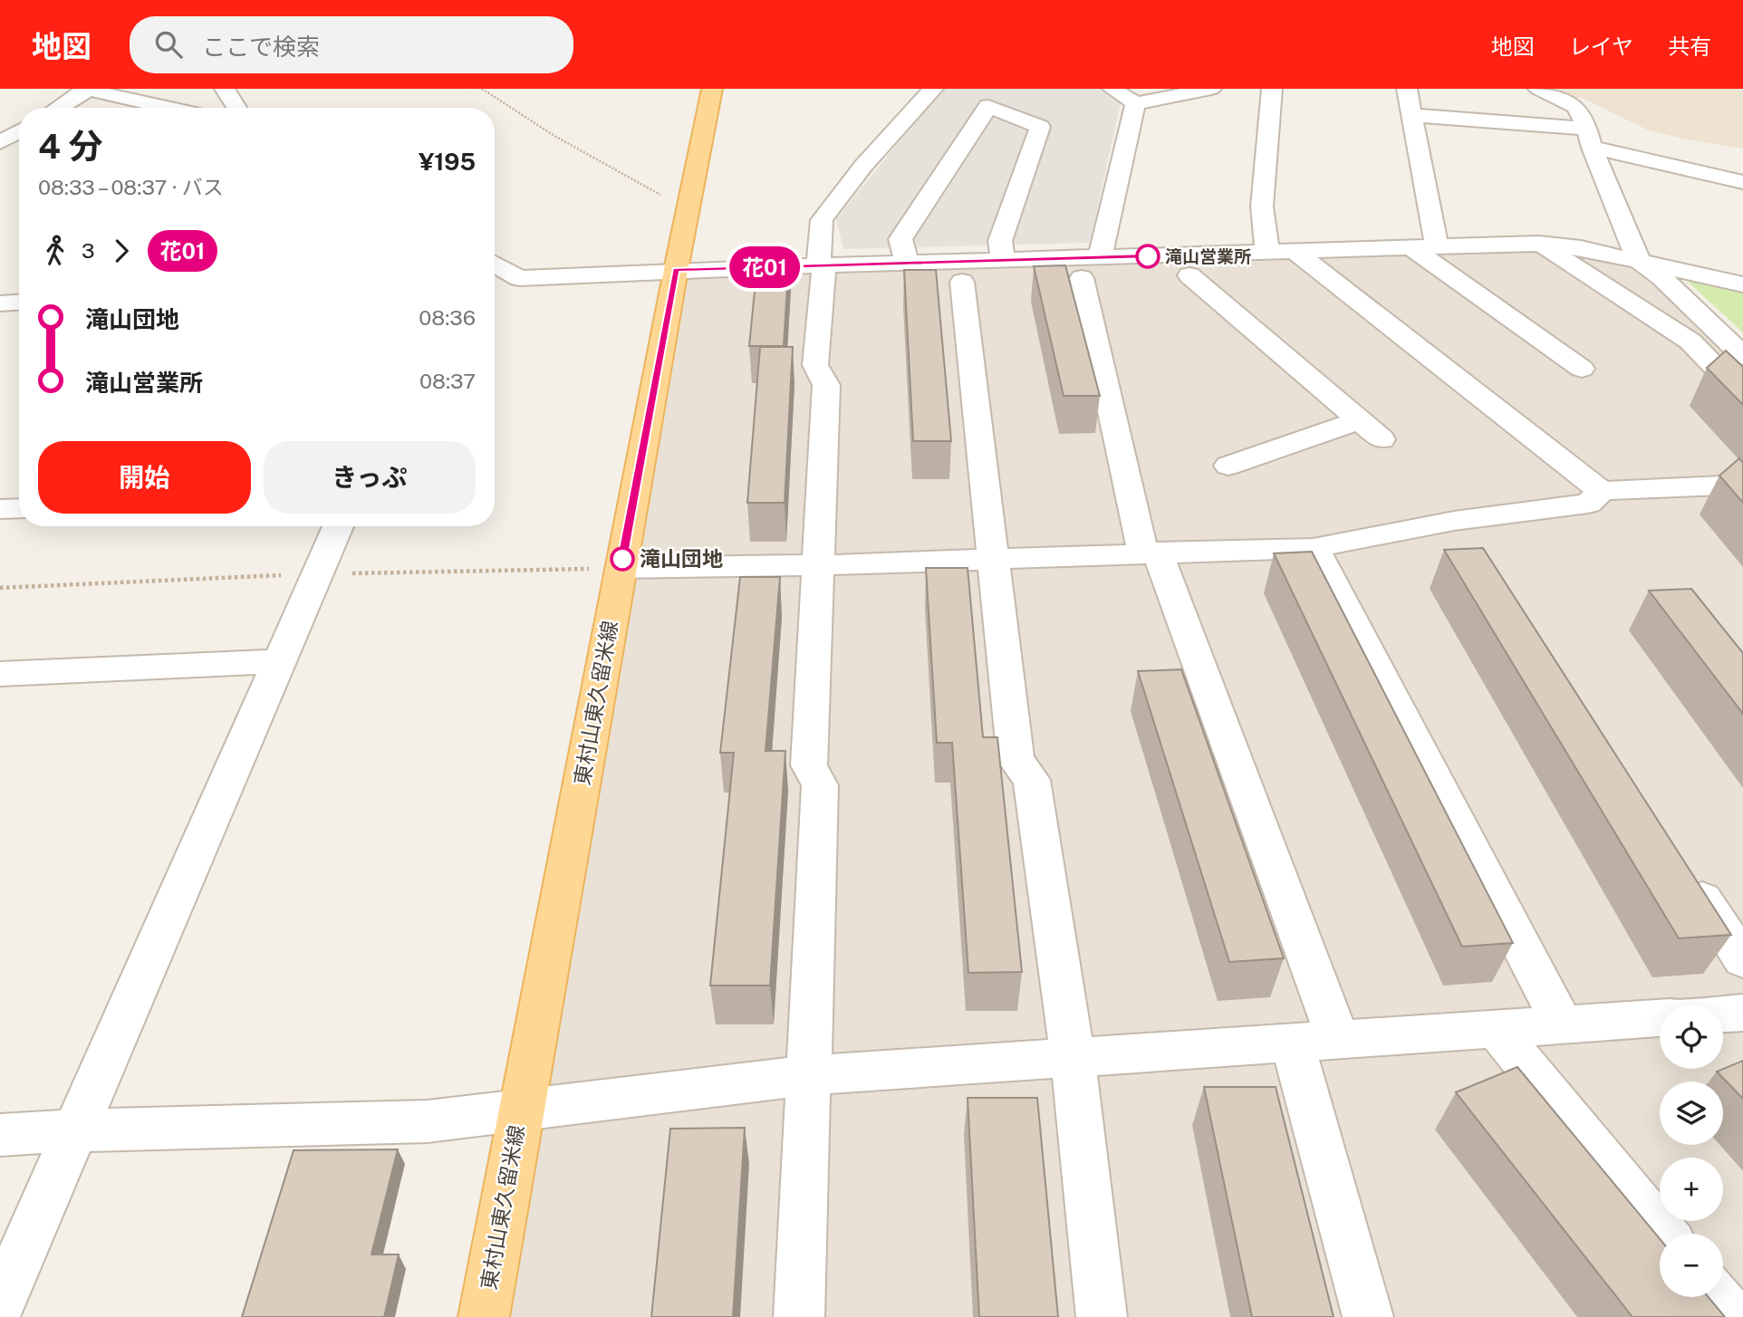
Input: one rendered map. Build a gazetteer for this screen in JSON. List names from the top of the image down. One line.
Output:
{"streets":{"main road":["東村山東久留米線"]},"places":["滝山営業所","滝山団地"],"lines":["bus line 花01"],"page":{"header":"地図","search":"ここで検索","nav":["地図","レイヤ","共有"],"on_map":"花01","heading":["4 分","08:33 – 08:37 · バス","¥195"],"legs":["3","花01"],"list":[{"name":"滝山団地","value":"08:36"},{"name":"滝山営業所","value":"08:37"}],"buttons":["開始","きっぷ"],"map_buttons":["+","−"]}}
